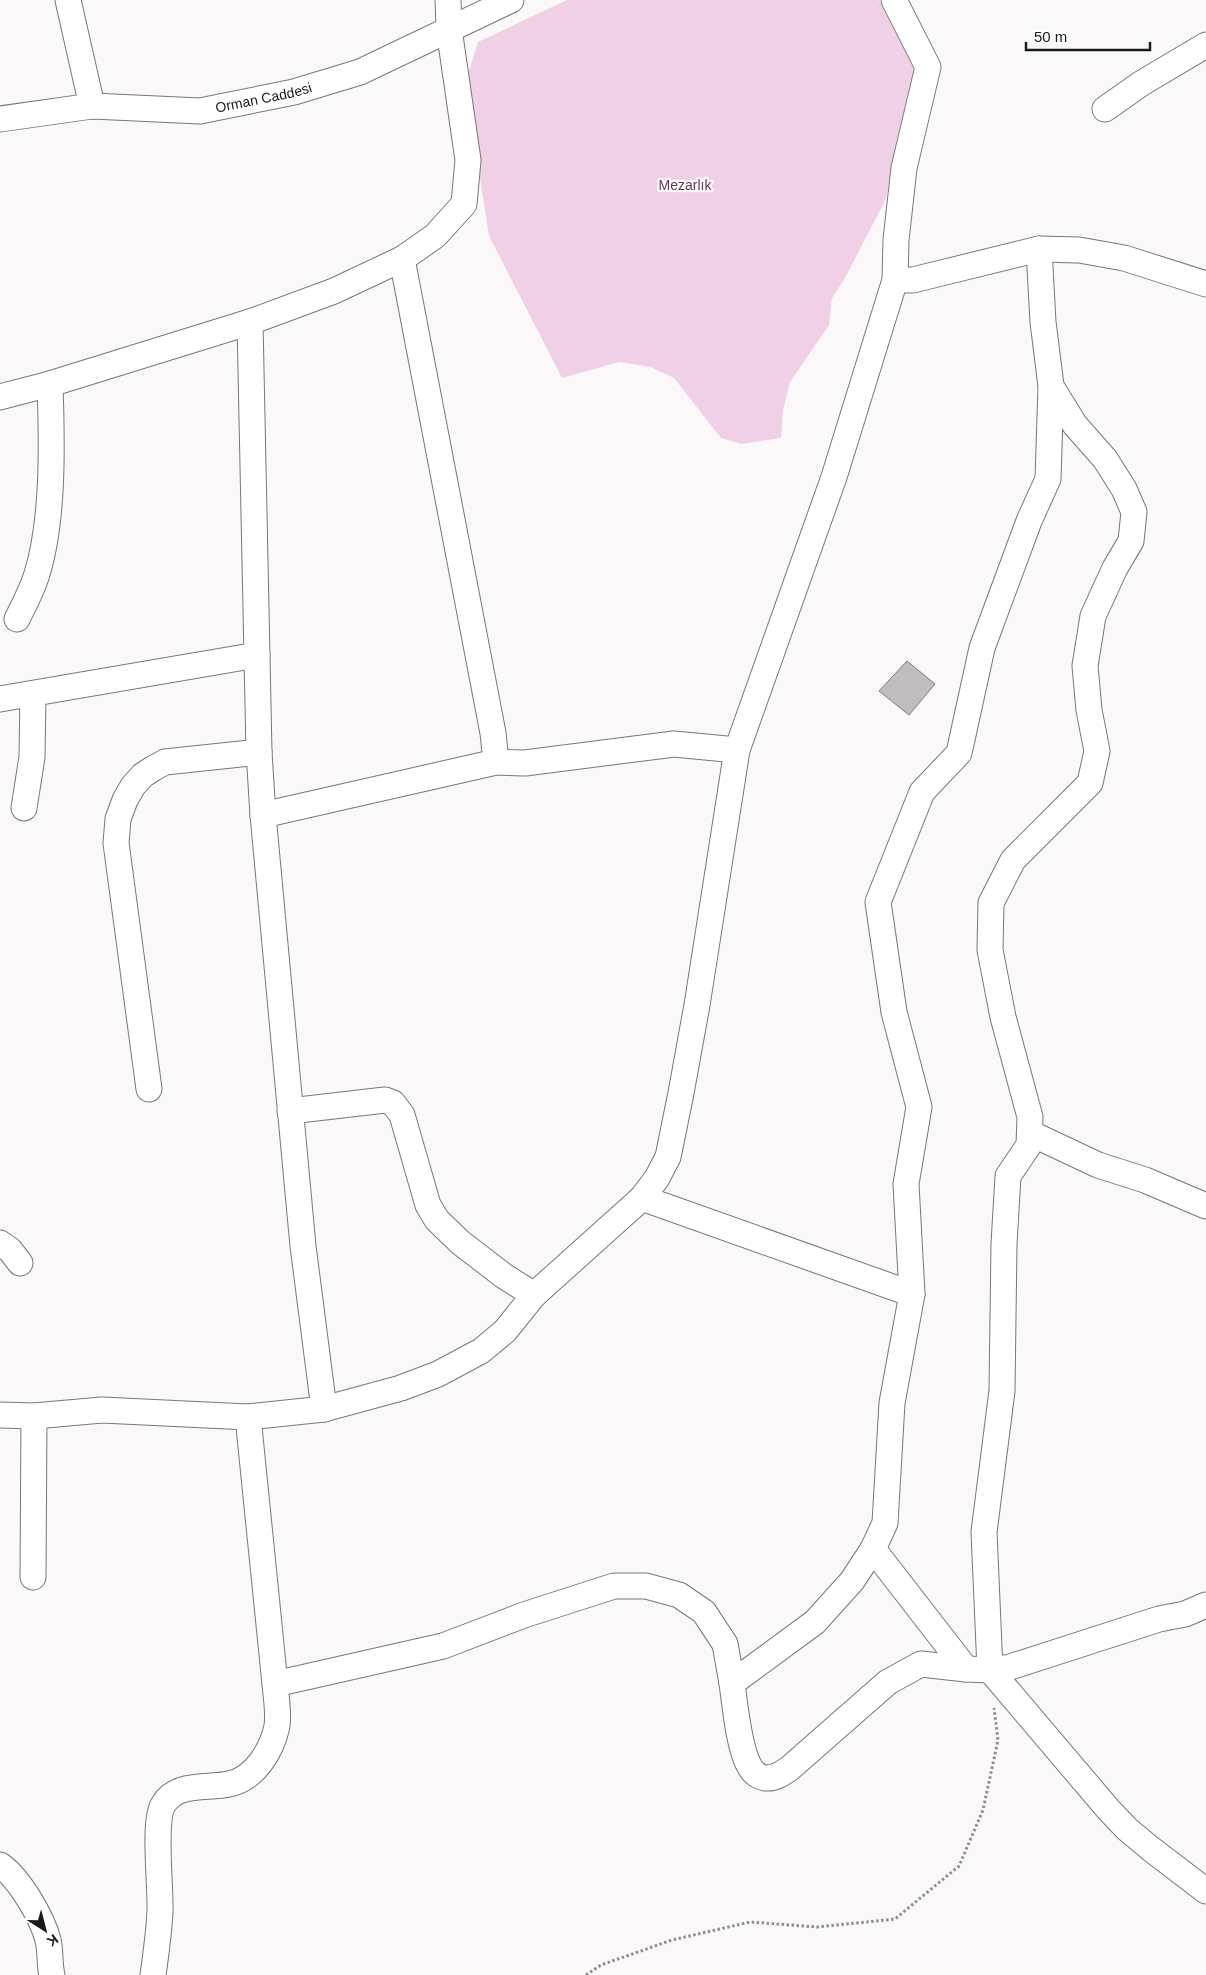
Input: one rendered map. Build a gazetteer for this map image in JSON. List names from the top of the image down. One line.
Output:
{"streets":{"street":["Orman Caddesi"]},"parks":["Mezarlık"],"scale_bar":"50 m","north":"bottom right"}
